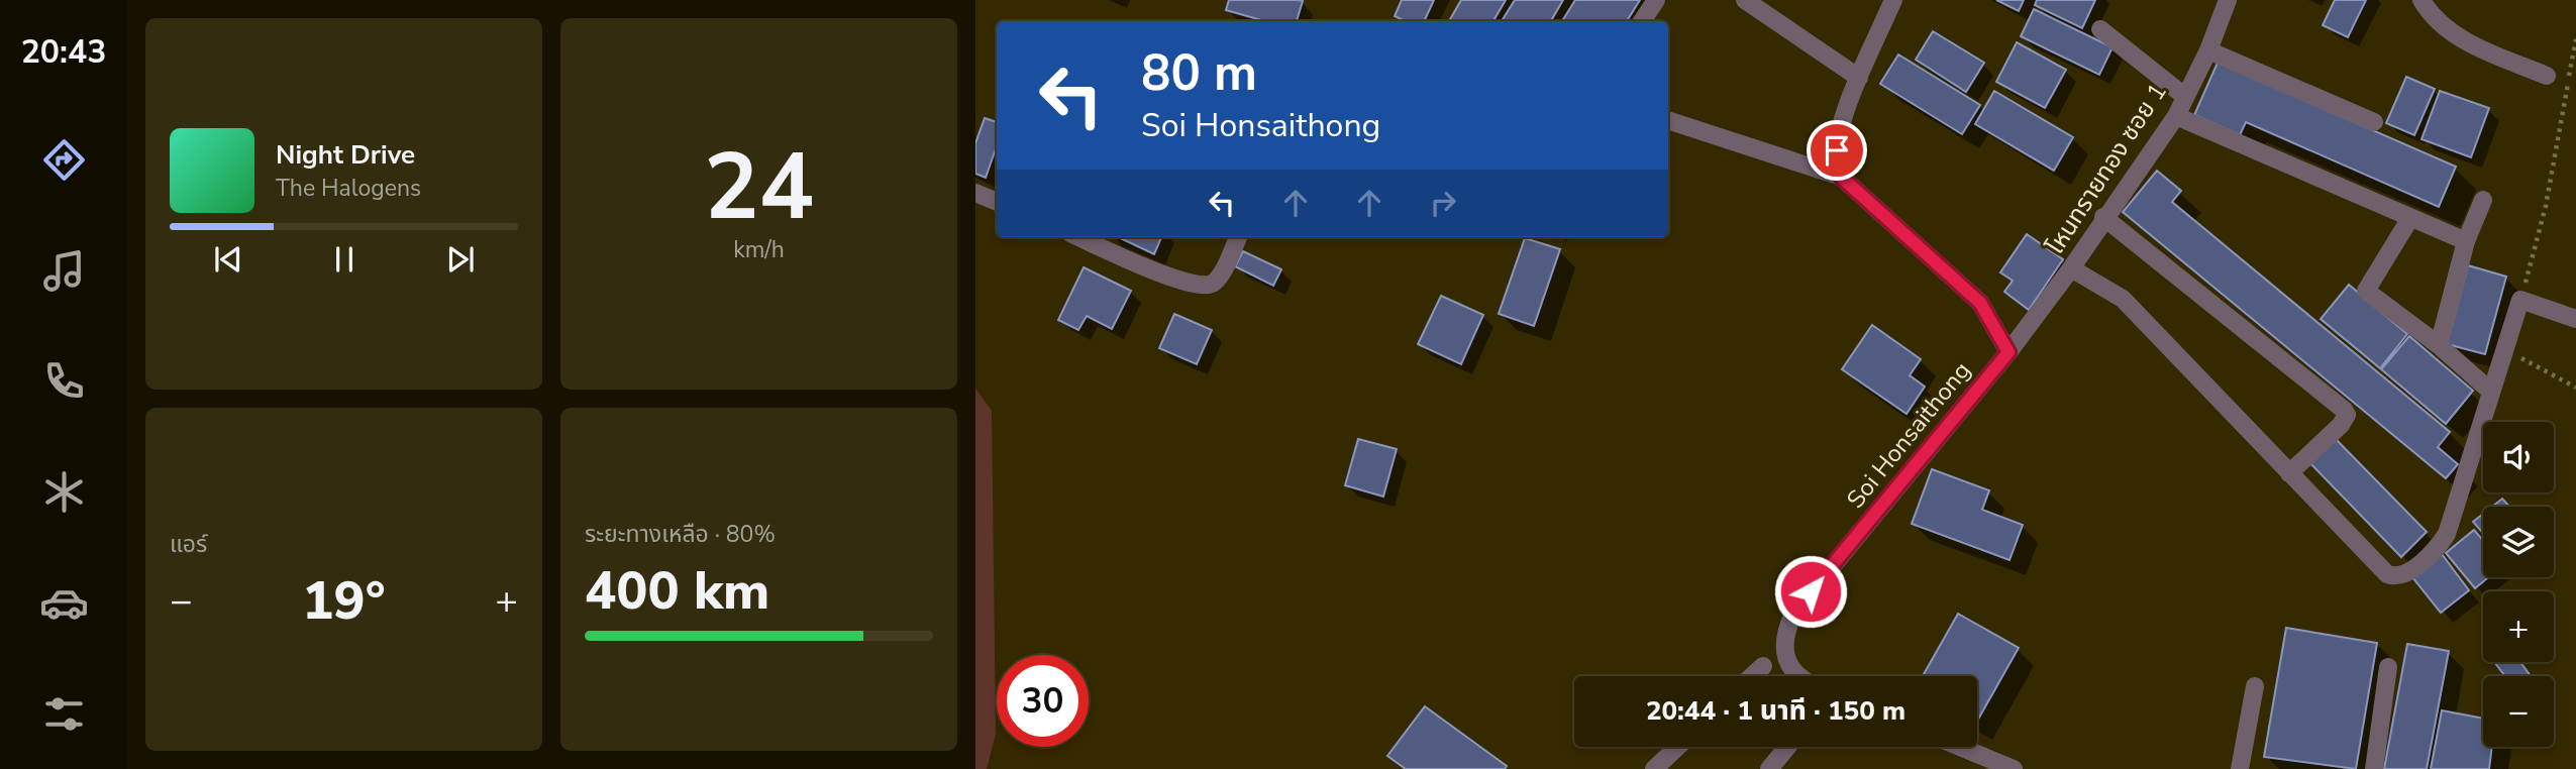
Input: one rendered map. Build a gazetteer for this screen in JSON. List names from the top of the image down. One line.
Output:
{"streets":{"street":["โหนทรายทอง ซอย 1","Soi Honsaithong"]},"crossings":[["โหนทรายทอง ซอย 1","Soi Honsaithong"]],"page":{"tabs":"20:43","tile":[["24","km/h"],"แอร์",["ระยะทางเหลือ · 80%","400 km"]],"turn":["80 m","Soi Honsaithong"],"song":["Night Drive","The Halogens"],"map_buttons":["+","−"],"heat":["−","19°","+"],"limit":"30","trip":"20:44 · 1 นาที · 150 m"}}
